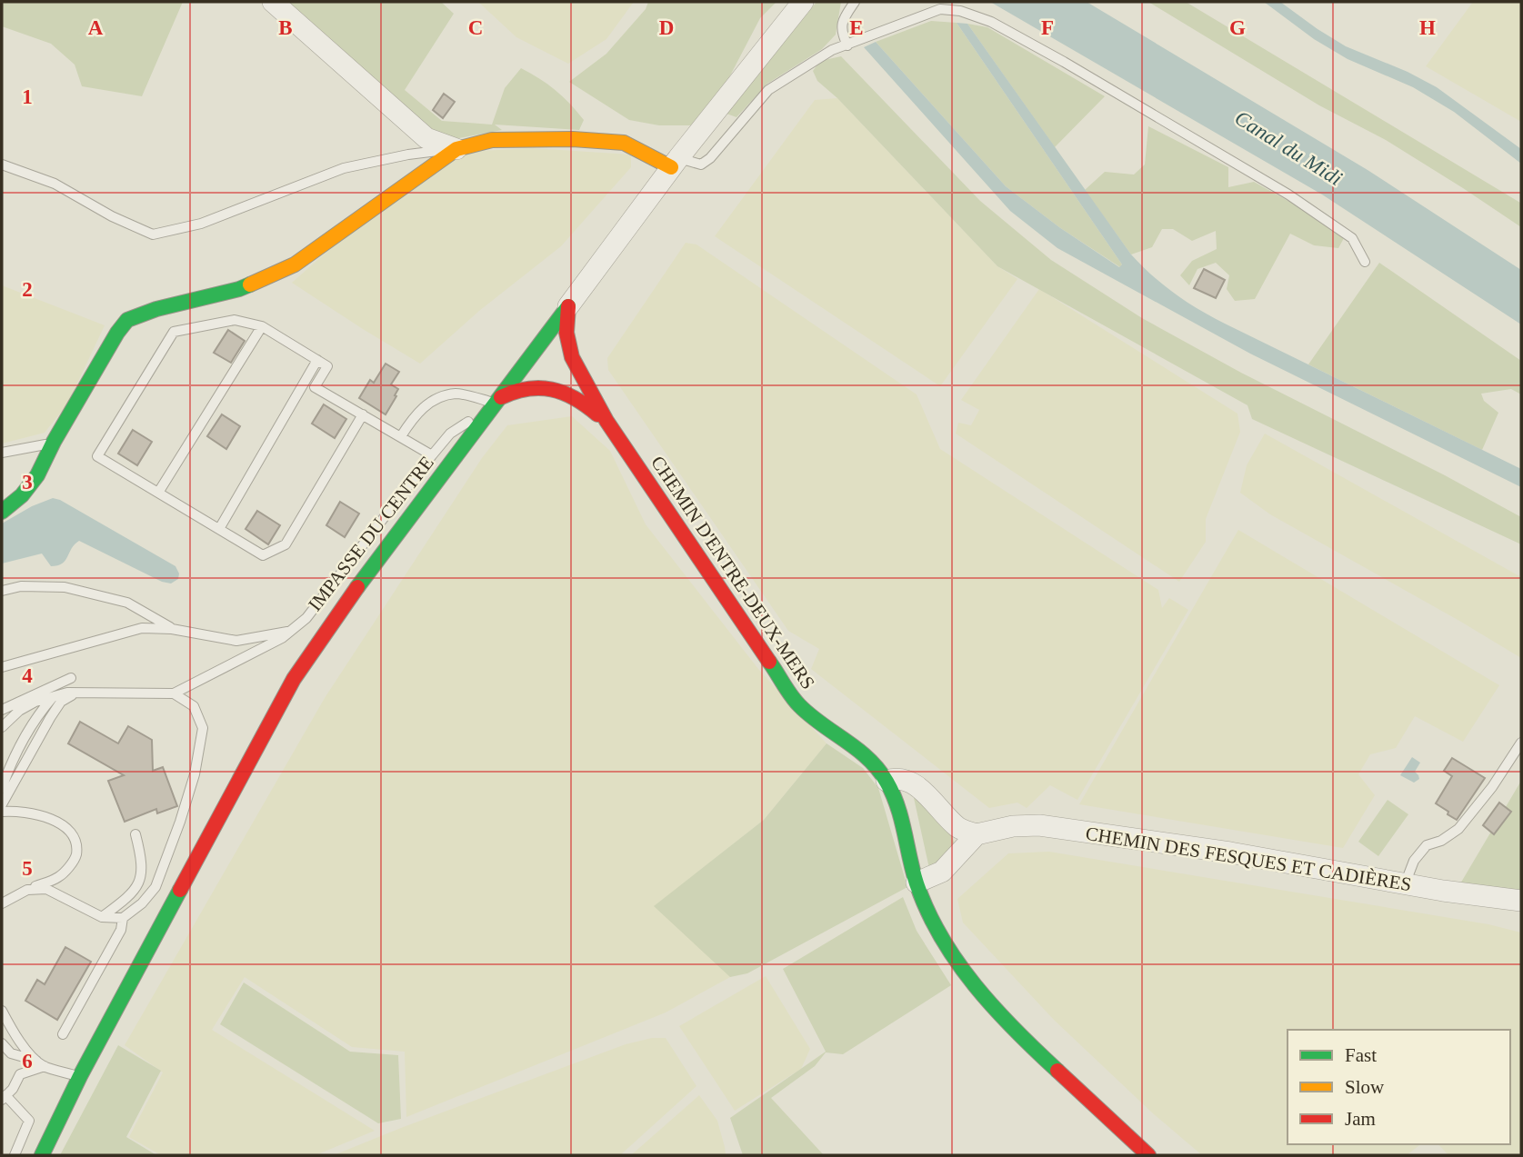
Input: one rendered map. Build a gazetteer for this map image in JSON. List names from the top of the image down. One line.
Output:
{"streets":{"street":["CHEMIN D'ENTRE-DEUX-MERS","CHEMIN DES FESQUES ET CADIÈRES"],"lane":["IMPASSE DU CENTRE"]},"crossings":[["IMPASSE DU CENTRE","CHEMIN D'ENTRE-DEUX-MERS"]],"water":["Canal du Midi"],"legend":["Fast","Slow","Jam"],"grid":{"columns":["A","B","C","D","E","F","G","H"],"rows":["1","2","3","4","5","6"]}}
